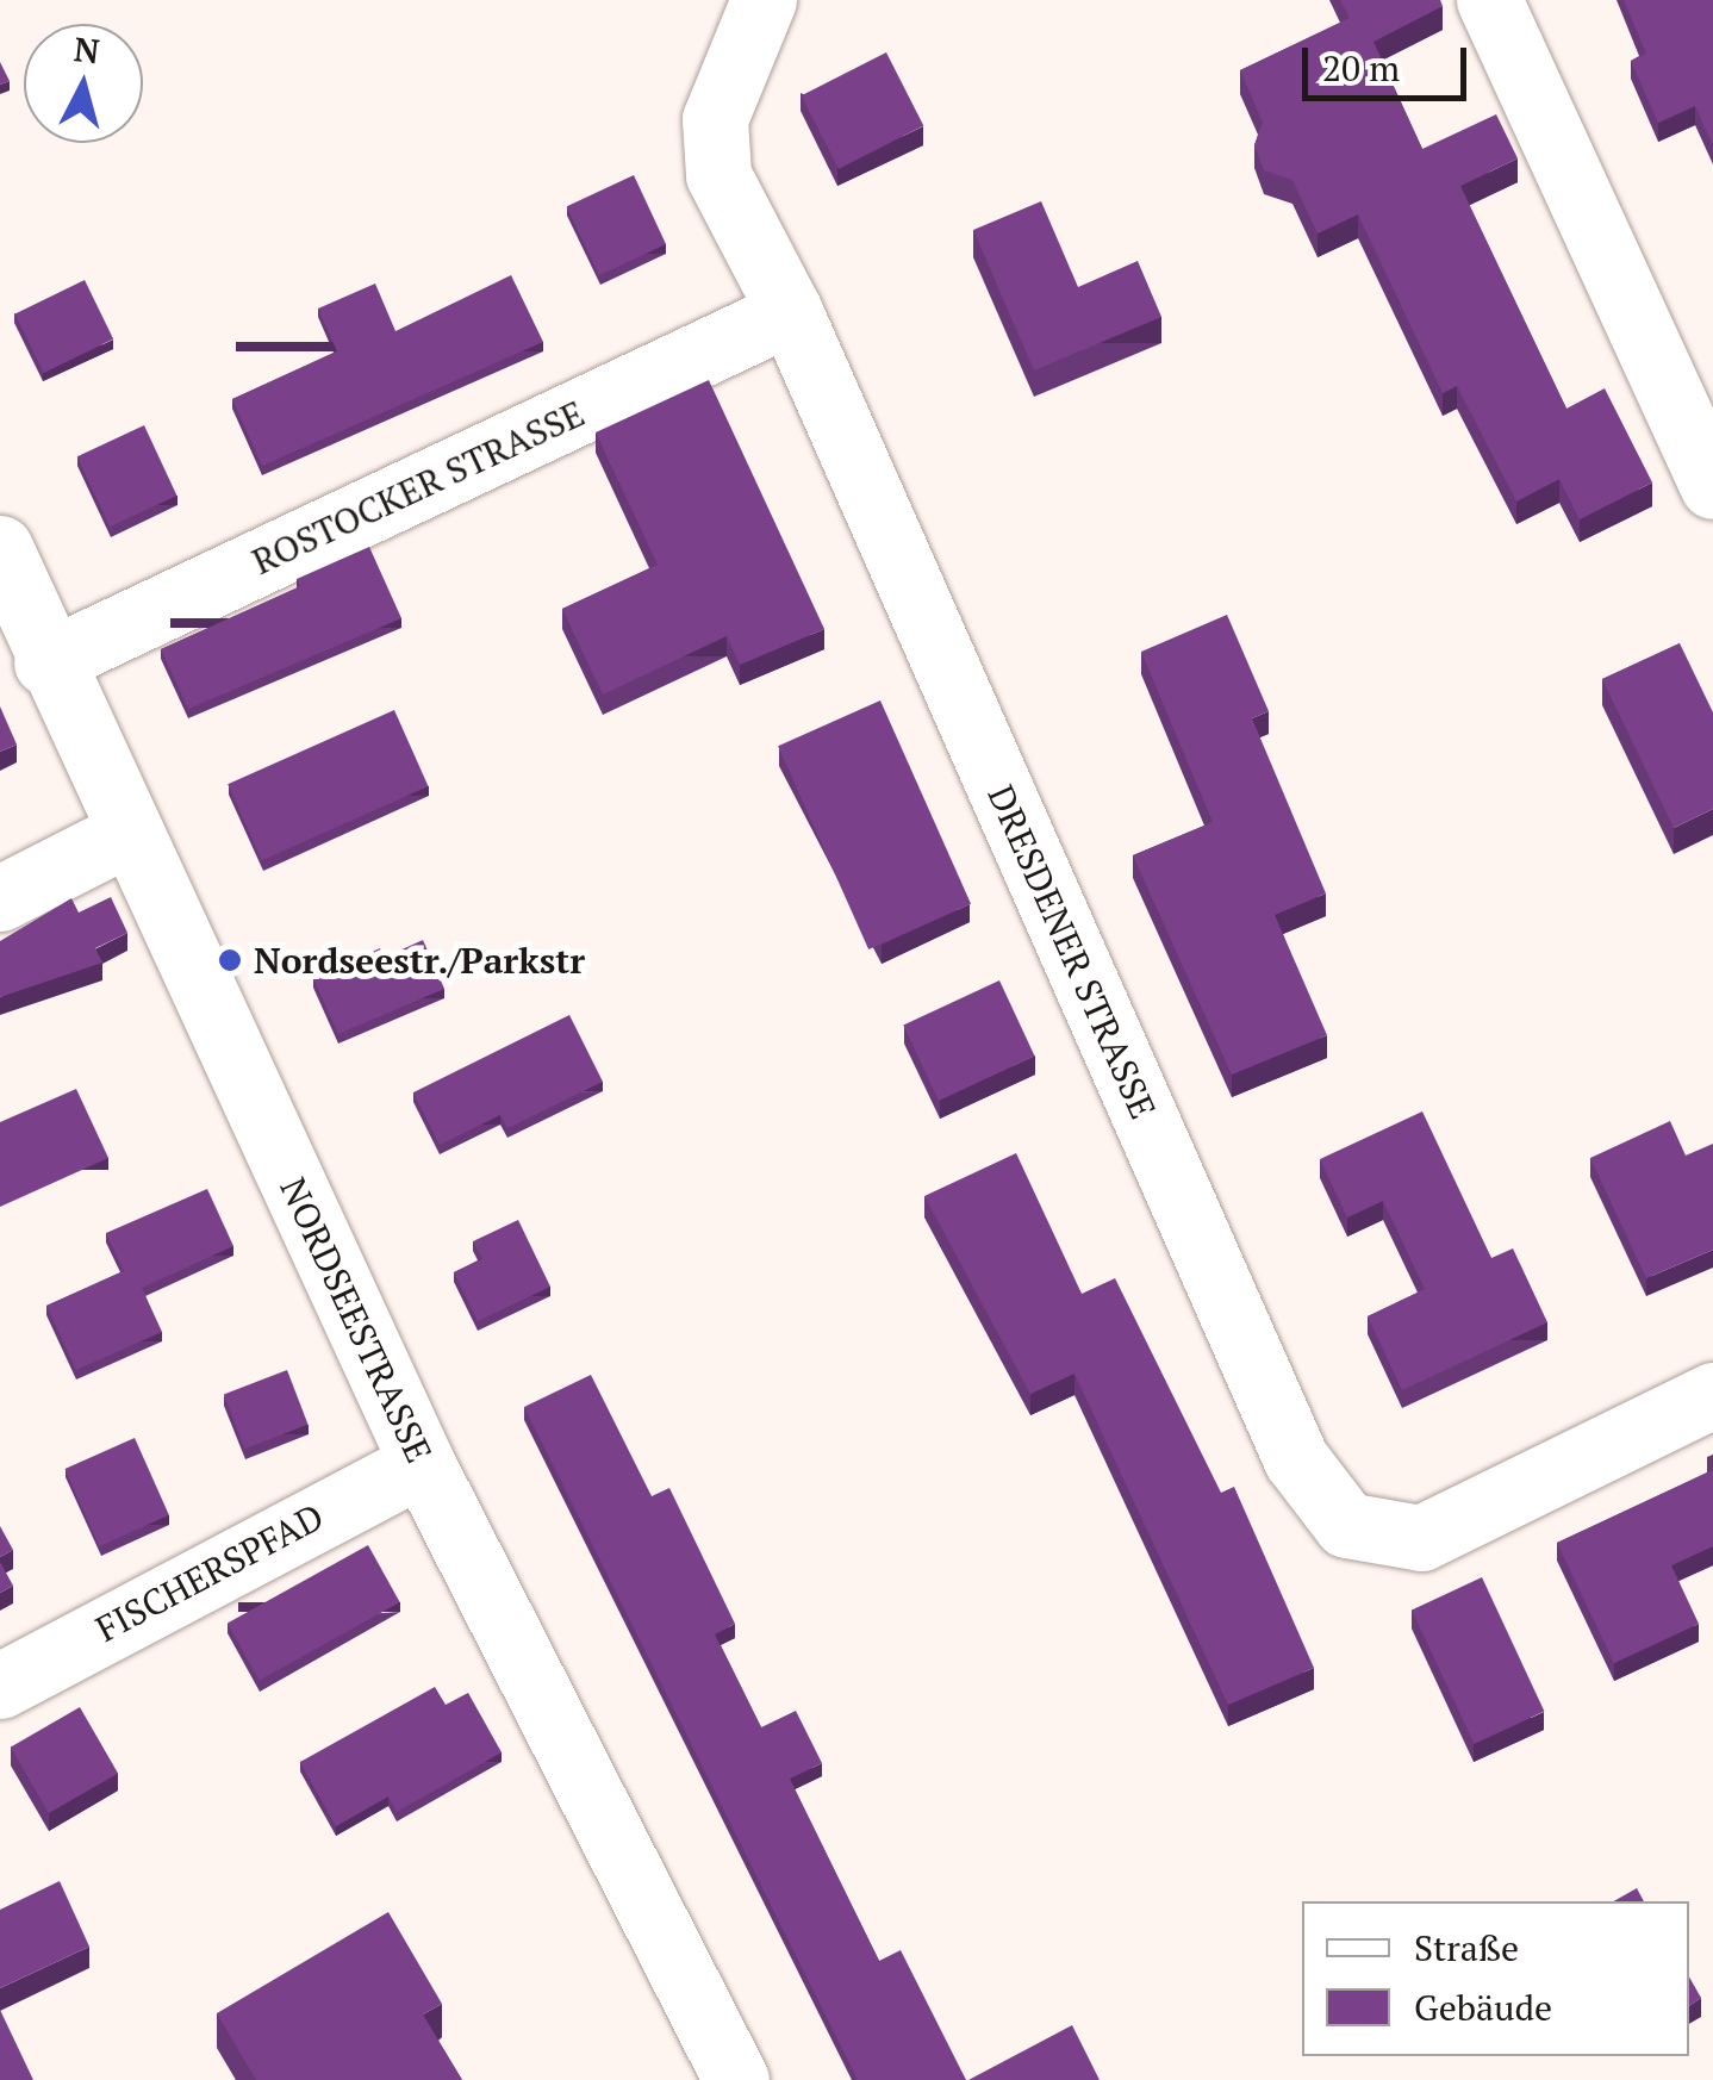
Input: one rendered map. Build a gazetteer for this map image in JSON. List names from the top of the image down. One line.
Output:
{"streets":{"street":["ROSTOCKER STRASSE","DRESDENER STRASSE","NORDSEESTRASSE","FISCHERSPFAD"]},"crossings":[["ROSTOCKER STRASSE","DRESDENER STRASSE"],["ROSTOCKER STRASSE","NORDSEESTRASSE"],["NORDSEESTRASSE","FISCHERSPFAD"]],"places":["Nordseestr./Parkstr"],"legend":["Straße","Gebäude"],"scale_bar":"20 m","north":"top"}
